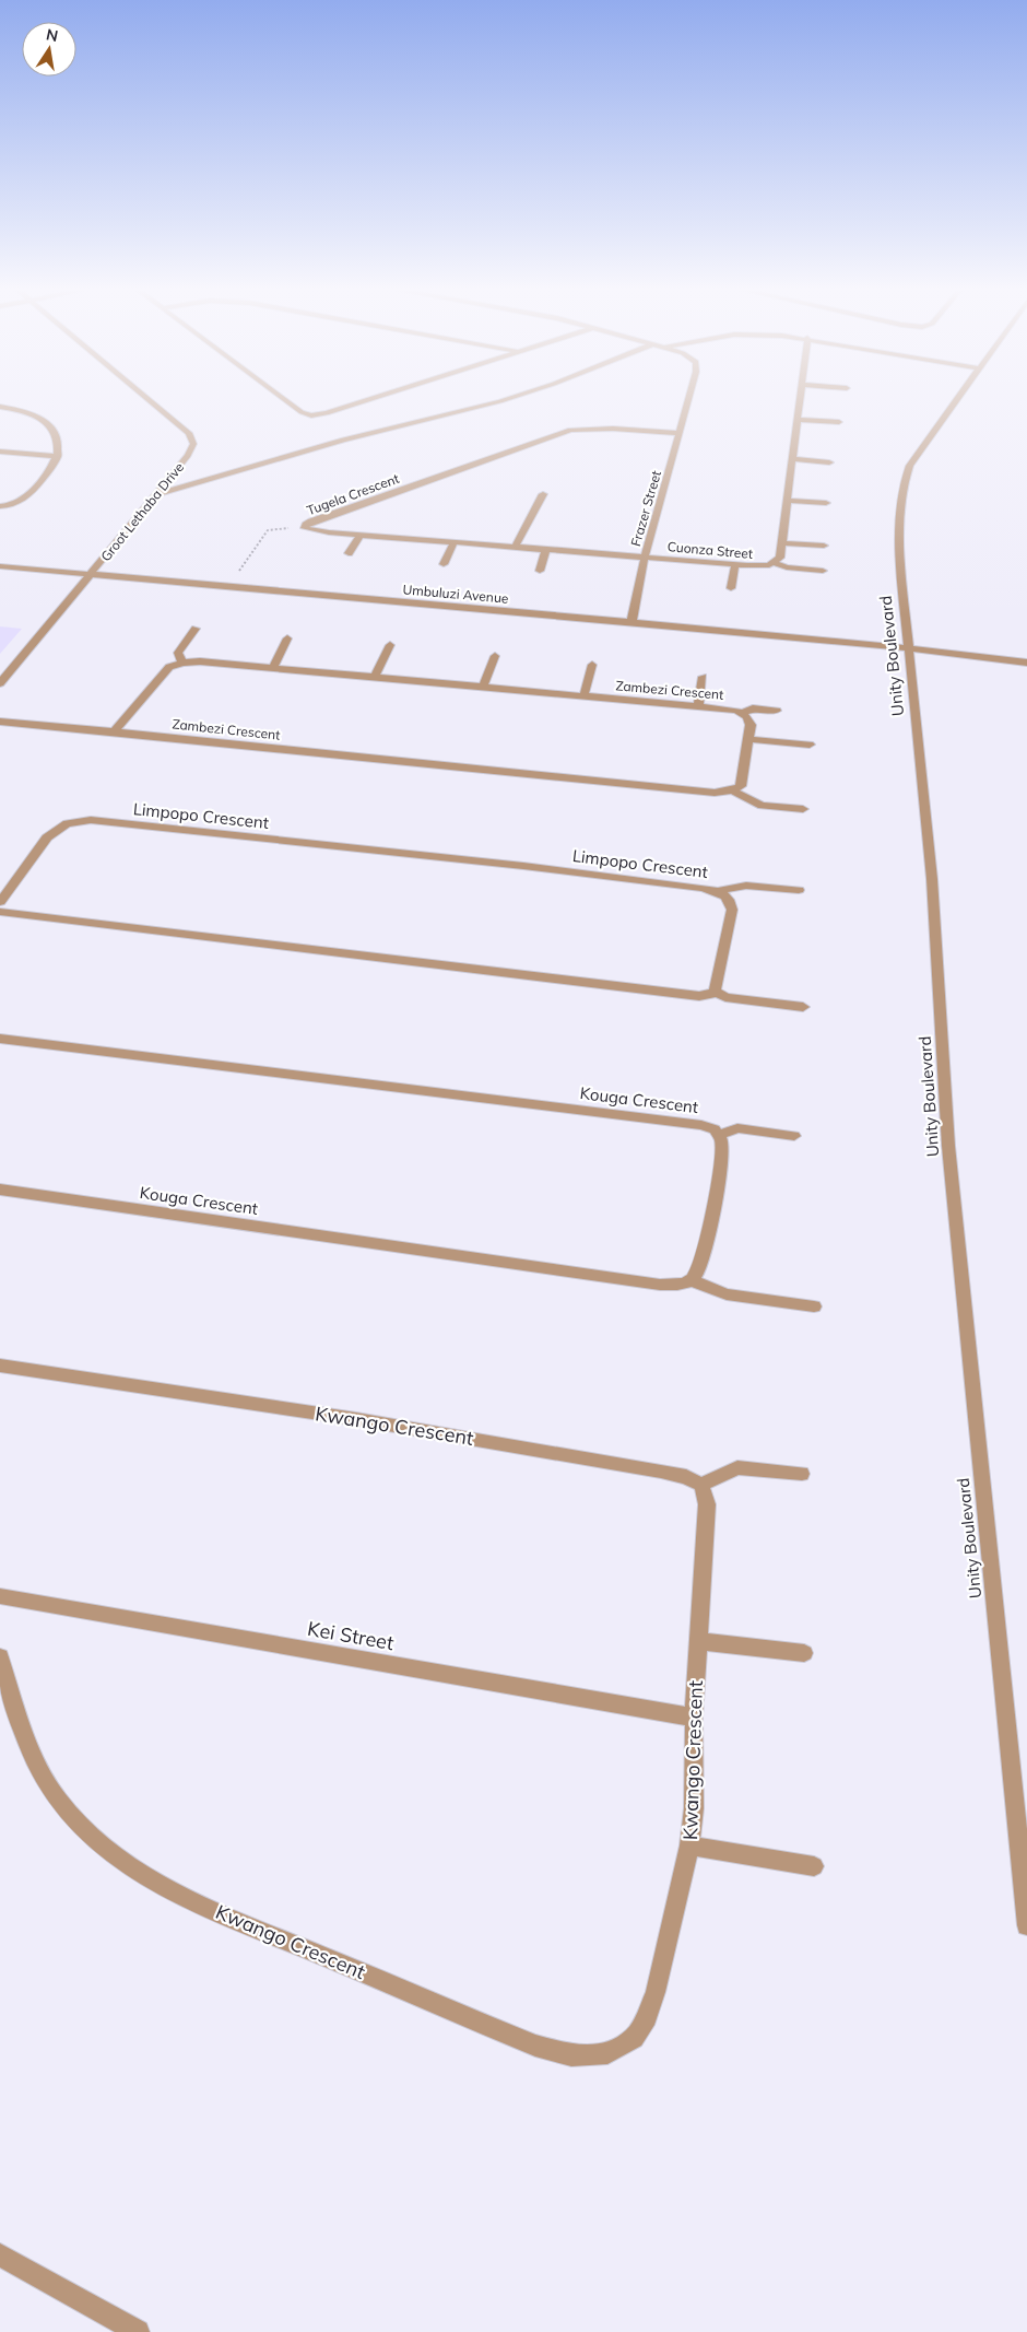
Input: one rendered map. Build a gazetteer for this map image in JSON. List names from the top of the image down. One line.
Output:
{"streets":{"street":["Tugela Crescent","Frazer Street","Groot Lethaba Drive","Cuonza Street","Umbuluzi Avenue","Unity Boulevard","Zambezi Crescent","Limpopo Crescent","Kouga Crescent","Kwango Crescent","Kei Street"]},"crossings":[["Tugela Crescent","Frazer Street"],["Tugela Crescent","Cuonza Street"],["Frazer Street","Cuonza Street"],["Frazer Street","Umbuluzi Avenue"],["Groot Lethaba Drive","Umbuluzi Avenue"],["Umbuluzi Avenue","Unity Boulevard"],["Kwango Crescent","Kei Street"]],"north":"top"}
